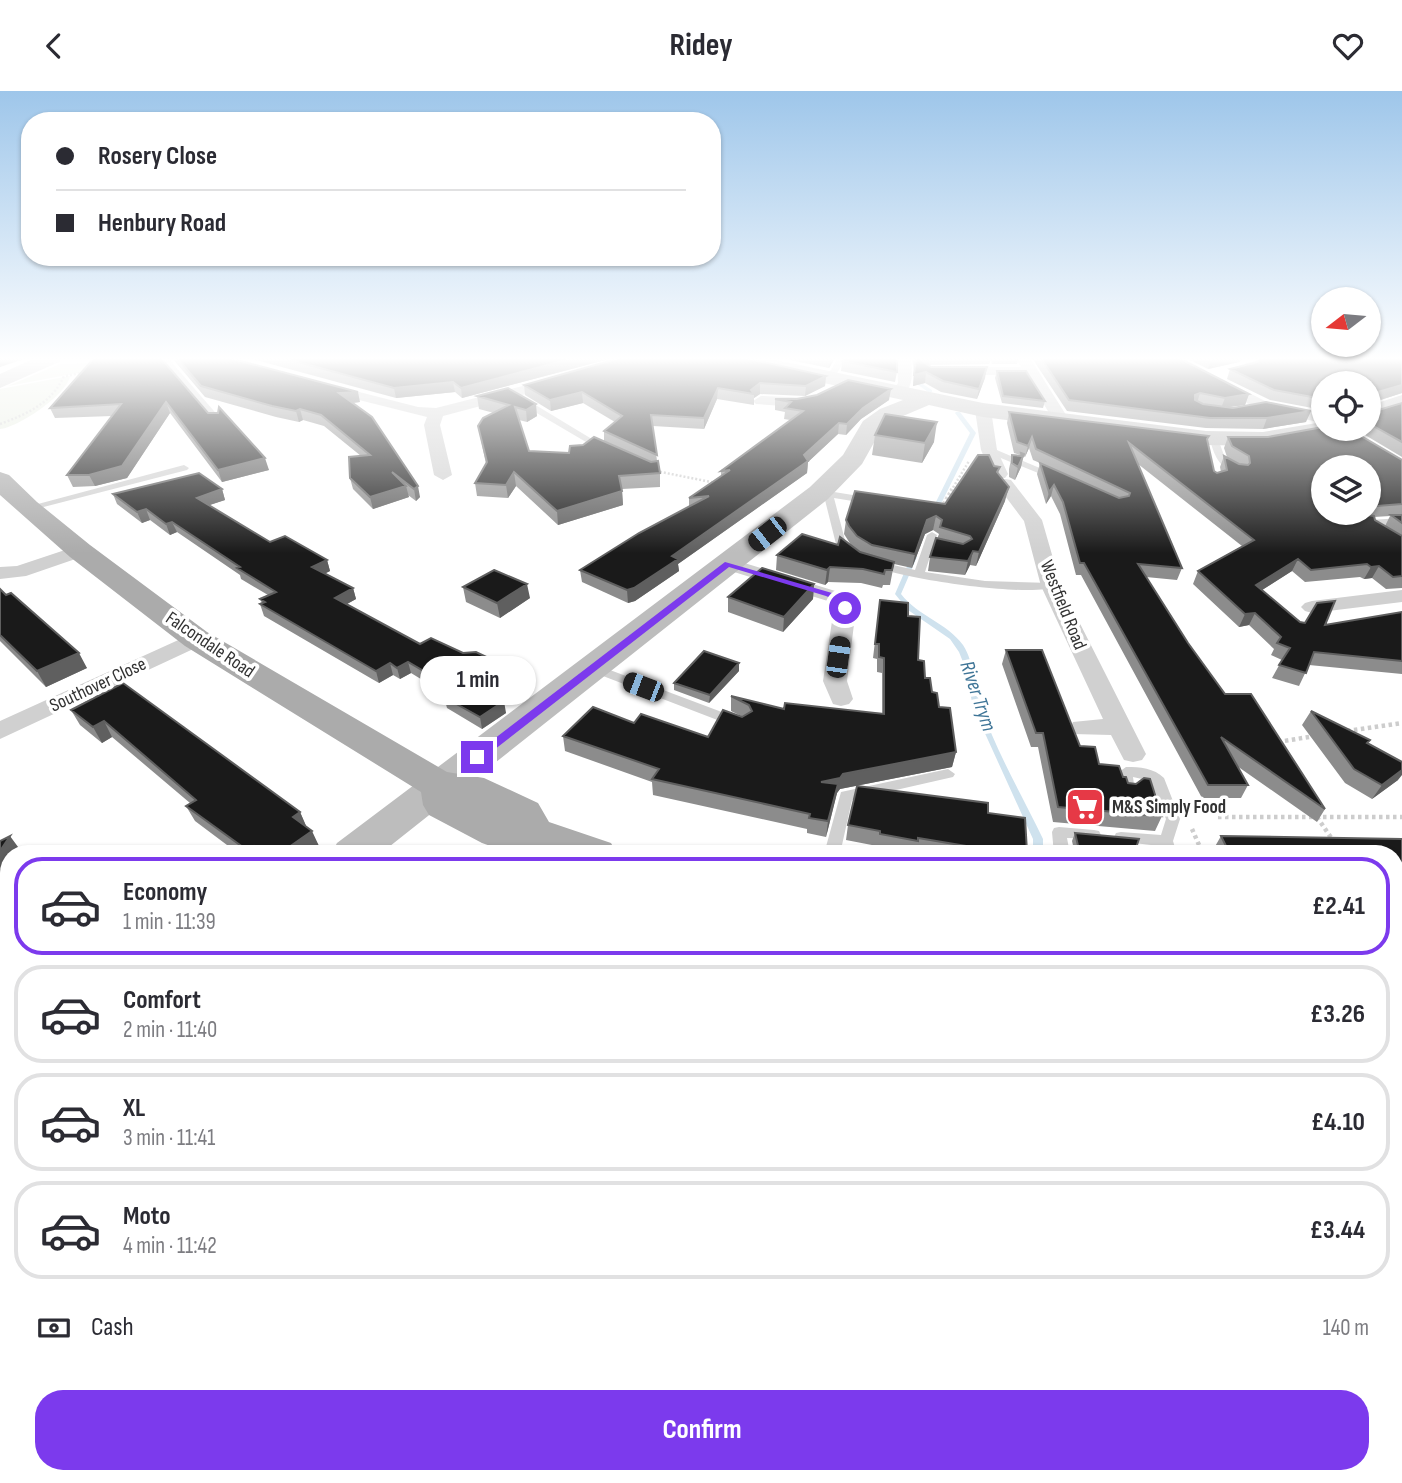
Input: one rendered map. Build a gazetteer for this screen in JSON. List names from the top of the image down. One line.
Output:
{"streets":{"main road":["Falcondale Road"],"street":["Westfield Road","Southover Close"]},"crossings":[["Falcondale Road","Southover Close"]],"water":["River Trym"],"places":{"supermarket":["M&S Simply Food"]},"north":"left","page":{"header":"Ridey","banner":["Rosery Close","Henbury Road"],"bubble":"1 min","list":[{"name":"Economy","note":"1 min · 11:39","value":"£2.41"},{"name":"Comfort","note":"2 min · 11:40","value":"£3.26"},{"name":"XL","note":"3 min · 11:41","value":"£4.10"},{"name":"Moto","note":"4 min · 11:42","value":"£3.44"}],"pay":["Cash","140 m"],"buttons":"Confirm"}}
